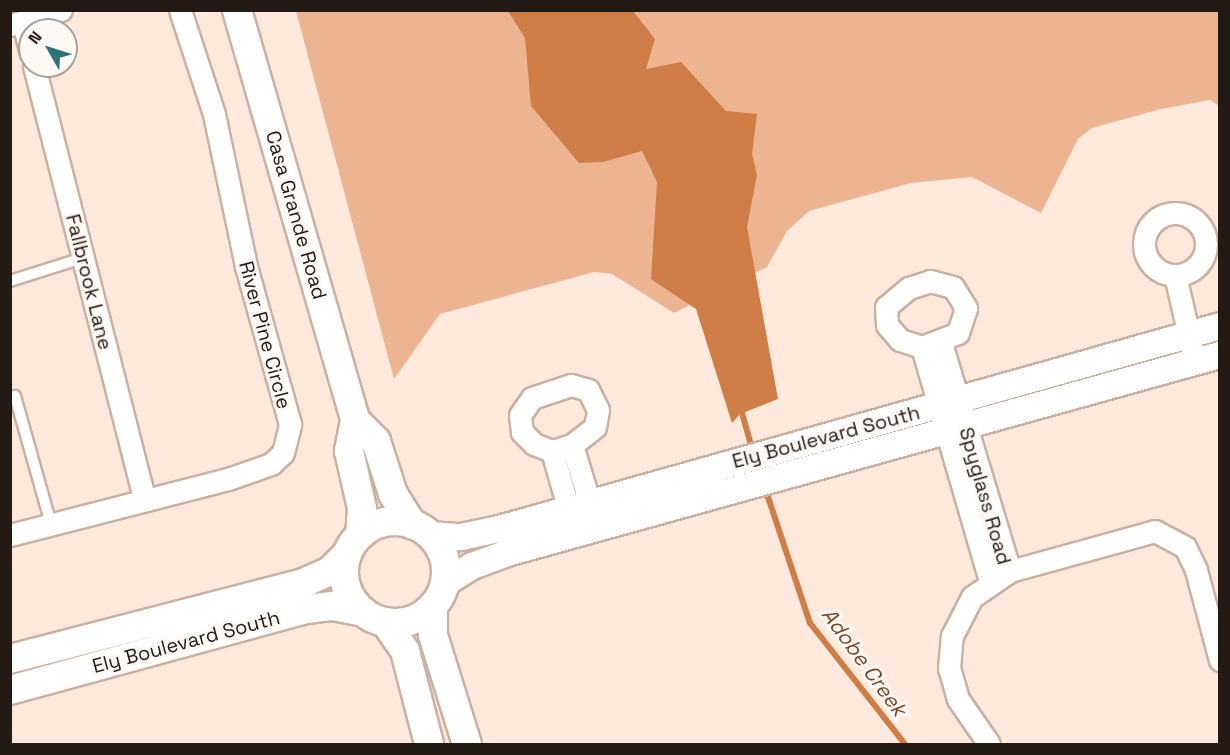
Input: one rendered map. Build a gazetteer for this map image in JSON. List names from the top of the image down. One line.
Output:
{"streets":{"main road":["Casa Grande Road","Ely Boulevard South"],"street":["Fallbrook Lane","River Pine Circle","Spyglass Road"]},"crossings":[["Casa Grande Road","Ely Boulevard South"],["Fallbrook Lane","River Pine Circle"],["Ely Boulevard South","Spyglass Road"]],"water":["Adobe Creek"],"north":"top left"}
